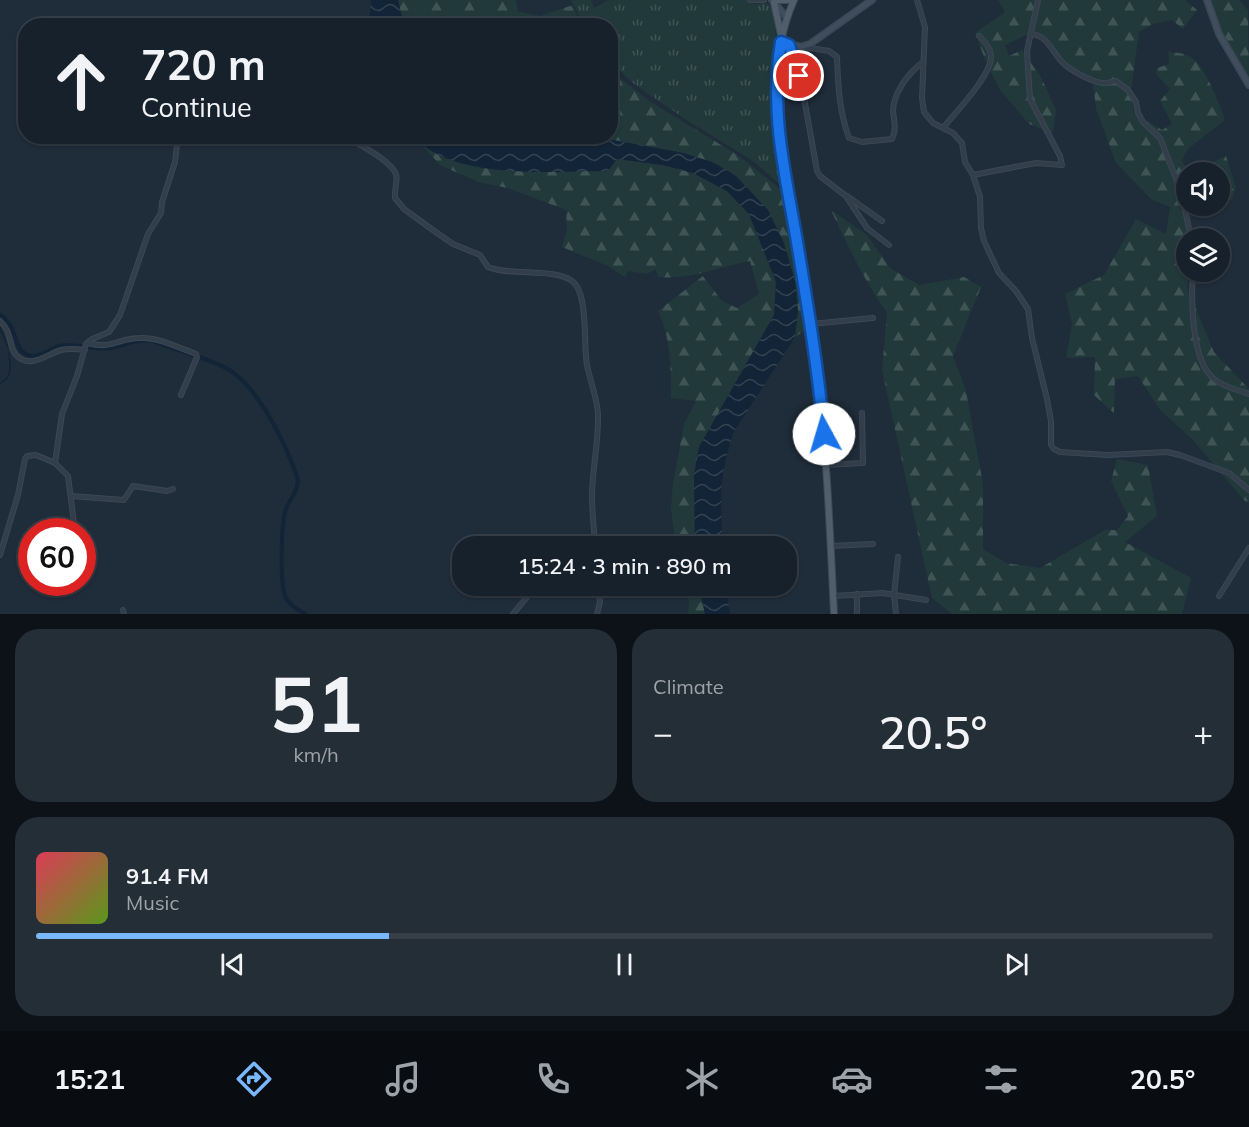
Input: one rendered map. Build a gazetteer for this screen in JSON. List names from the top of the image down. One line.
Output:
{"page":{"turn":["720 m","Continue"],"limit":"60","trip":"15:24 · 3 min · 890 m","tile":[["51","km/h"],"Climate"],"heat":["−","20.5°","+"],"song":["91.4 FM","Music"],"tabs":["15:21","20.5°"]}}
